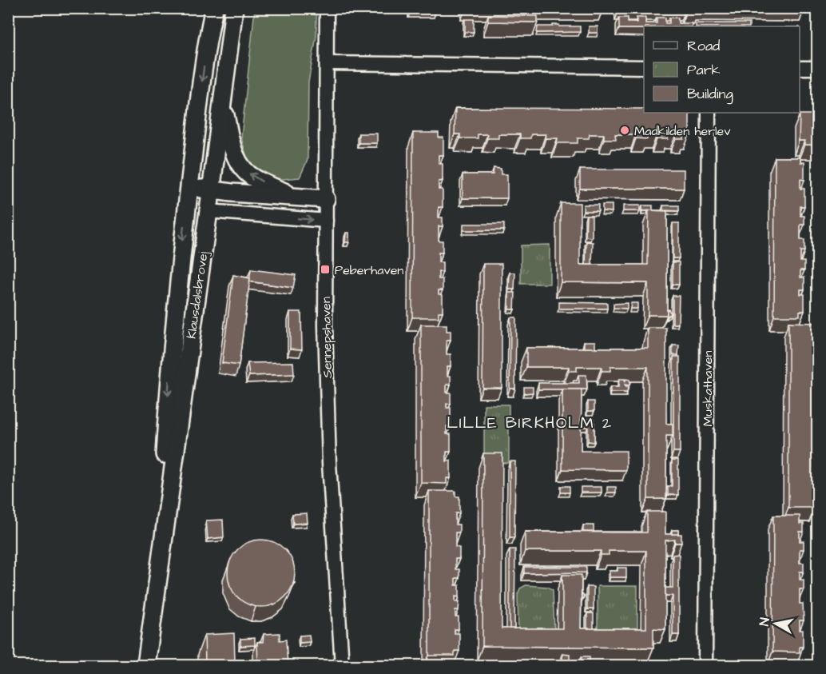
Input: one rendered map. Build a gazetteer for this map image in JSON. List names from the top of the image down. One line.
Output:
{"streets":{"street":["Klausdalsbrovej","Sennepshaven","Muskathaven"]},"districts":["LILLE BIRKHOLM 2"],"places":{"other":["Madkilden herlev"],"transit":["Peberhaven"]},"legend":["Road","Park","Building"],"north":"left"}
